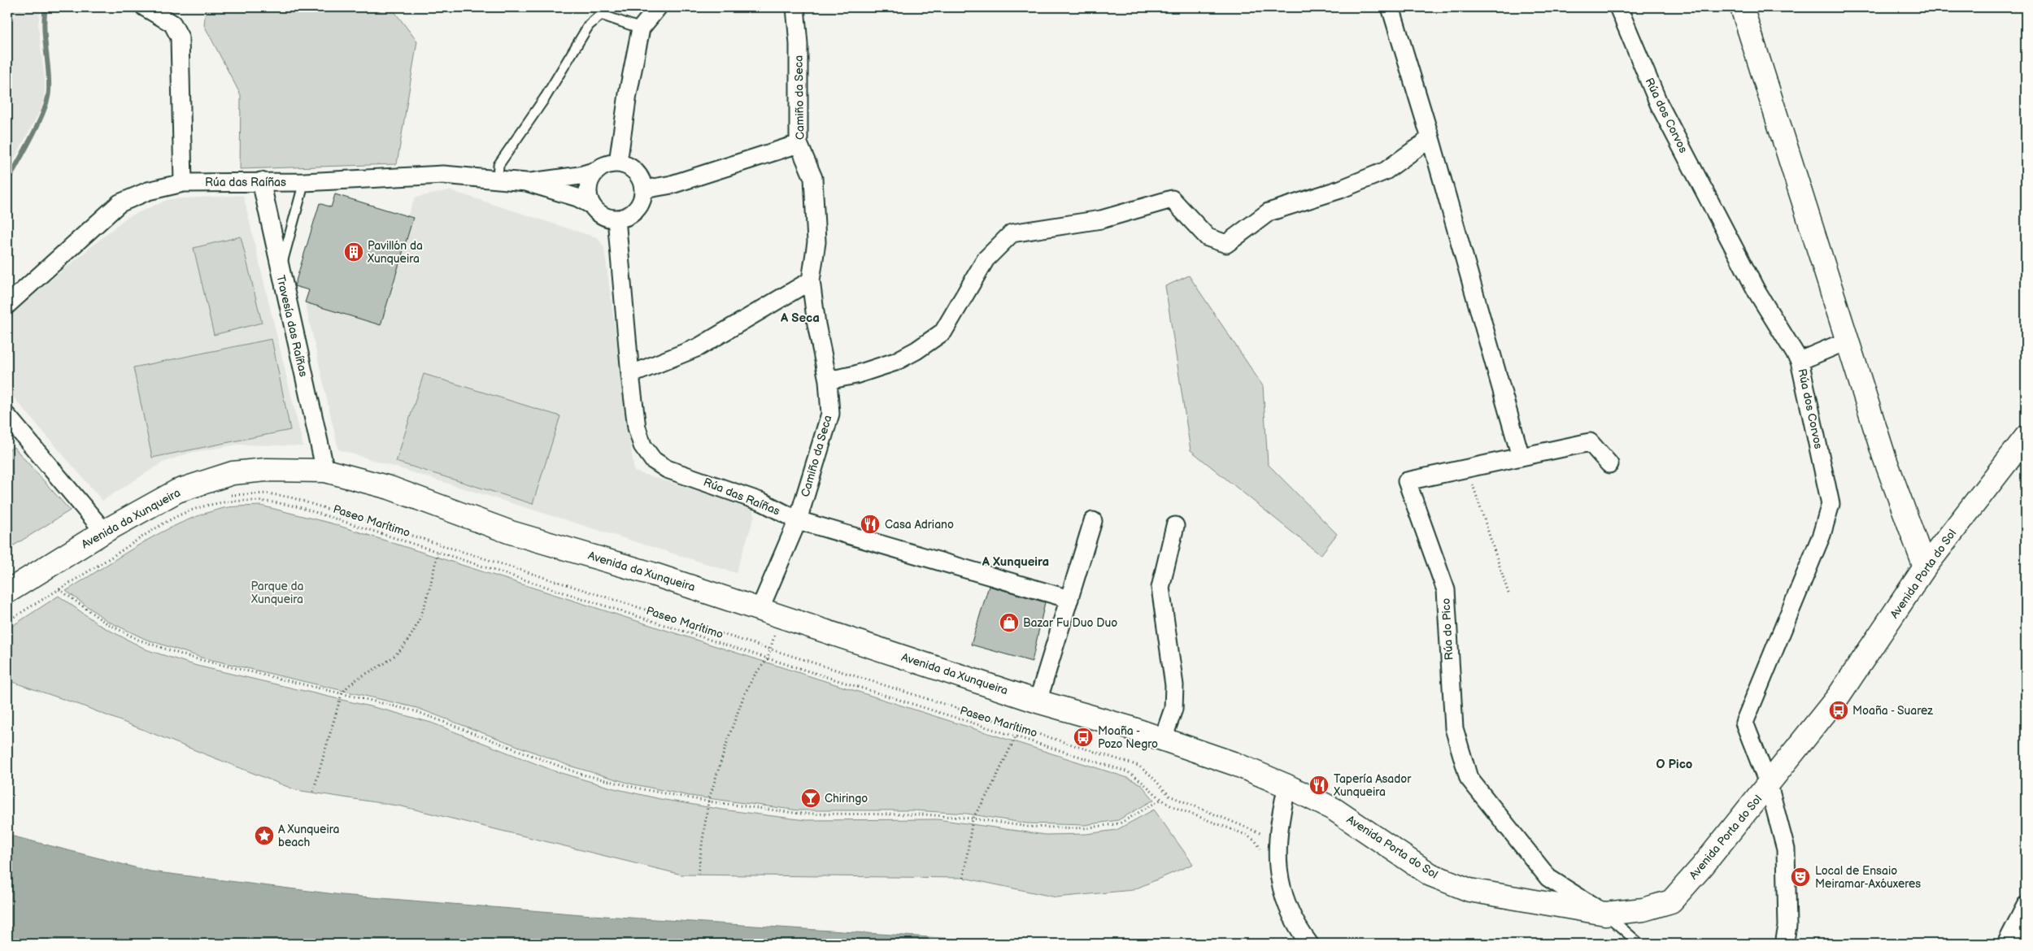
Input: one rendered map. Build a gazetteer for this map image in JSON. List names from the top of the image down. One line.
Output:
{"streets":{"main road":["Avenida da Xunqueira","Avenida Porta do Sol"],"street":["Camiño da Seca","Rúa dos Corvos","Rúa das Raíñas","Travesía das Raíñas","Rúa do Pico"],"path":["Paseo Marítimo"]},"crossings":[["Camiño da Seca","Rúa das Raíñas"],["Camiño da Seca","Avenida da Xunqueira"],["Rúa dos Corvos","Avenida Porta do Sol"],["Rúa das Raíñas","Travesía das Raíñas"],["Travesía das Raíñas","Avenida da Xunqueira"],["Avenida da Xunqueira","Avenida Porta do Sol"],["Avenida Porta do Sol","Rúa do Pico"]],"districts":["A Seca","A Xunqueira","O Pico"],"parks":["Parque da Xunqueira"],"places":{"building":["Pavillón da Xunqueira"],"restaurant":["Casa Adriano","Tapería Asador Xunqueira"],"shop":["Bazar Fu Duo Duo"],"bus stop":["Moaña - Suarez","Moaña - Pozo Negro"],"bar":["Chiringo"],"place":["A Xunqueira beach"],"theatre":["Local de Ensaio Meiramar-Axóuxeres"]}}
